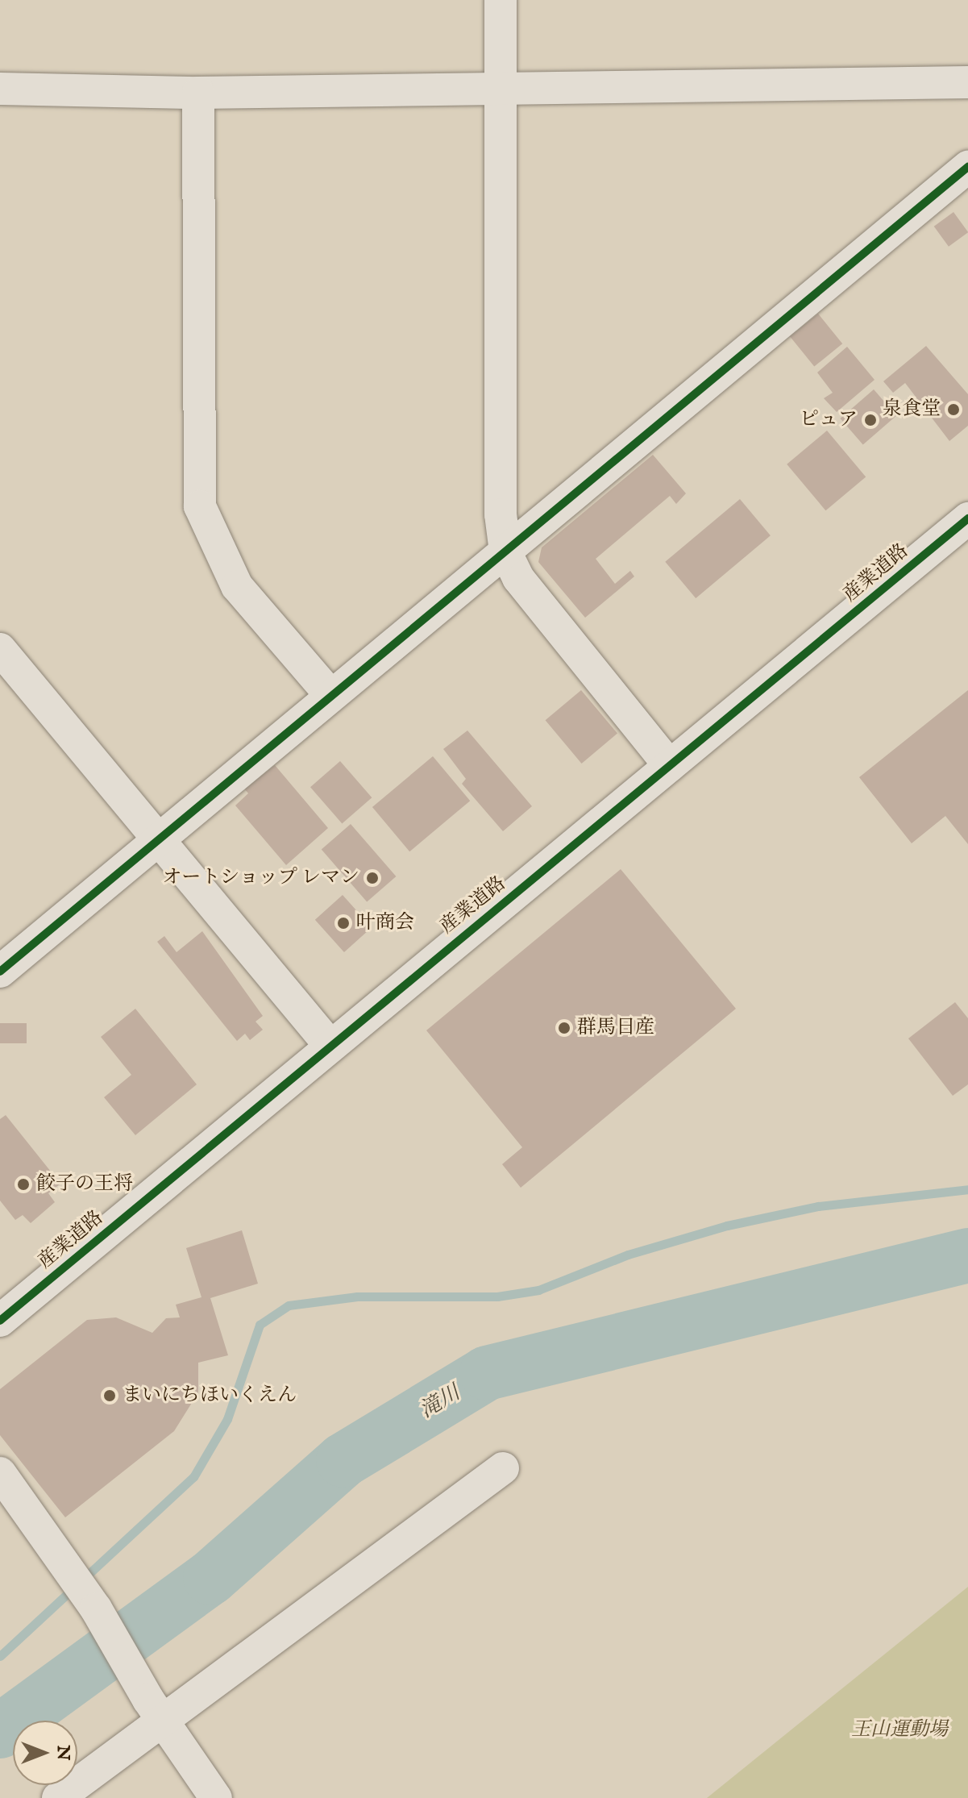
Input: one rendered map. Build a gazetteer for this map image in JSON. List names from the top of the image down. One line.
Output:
{"streets":{"street":["産業道路"]},"water":["滝川"],"parks":["王山運動場"],"places":["泉食堂","ピュア","オートショップ レマン","叶商会","群馬日産","餃子の王将","まいにちほいくえん"],"north":"right"}
